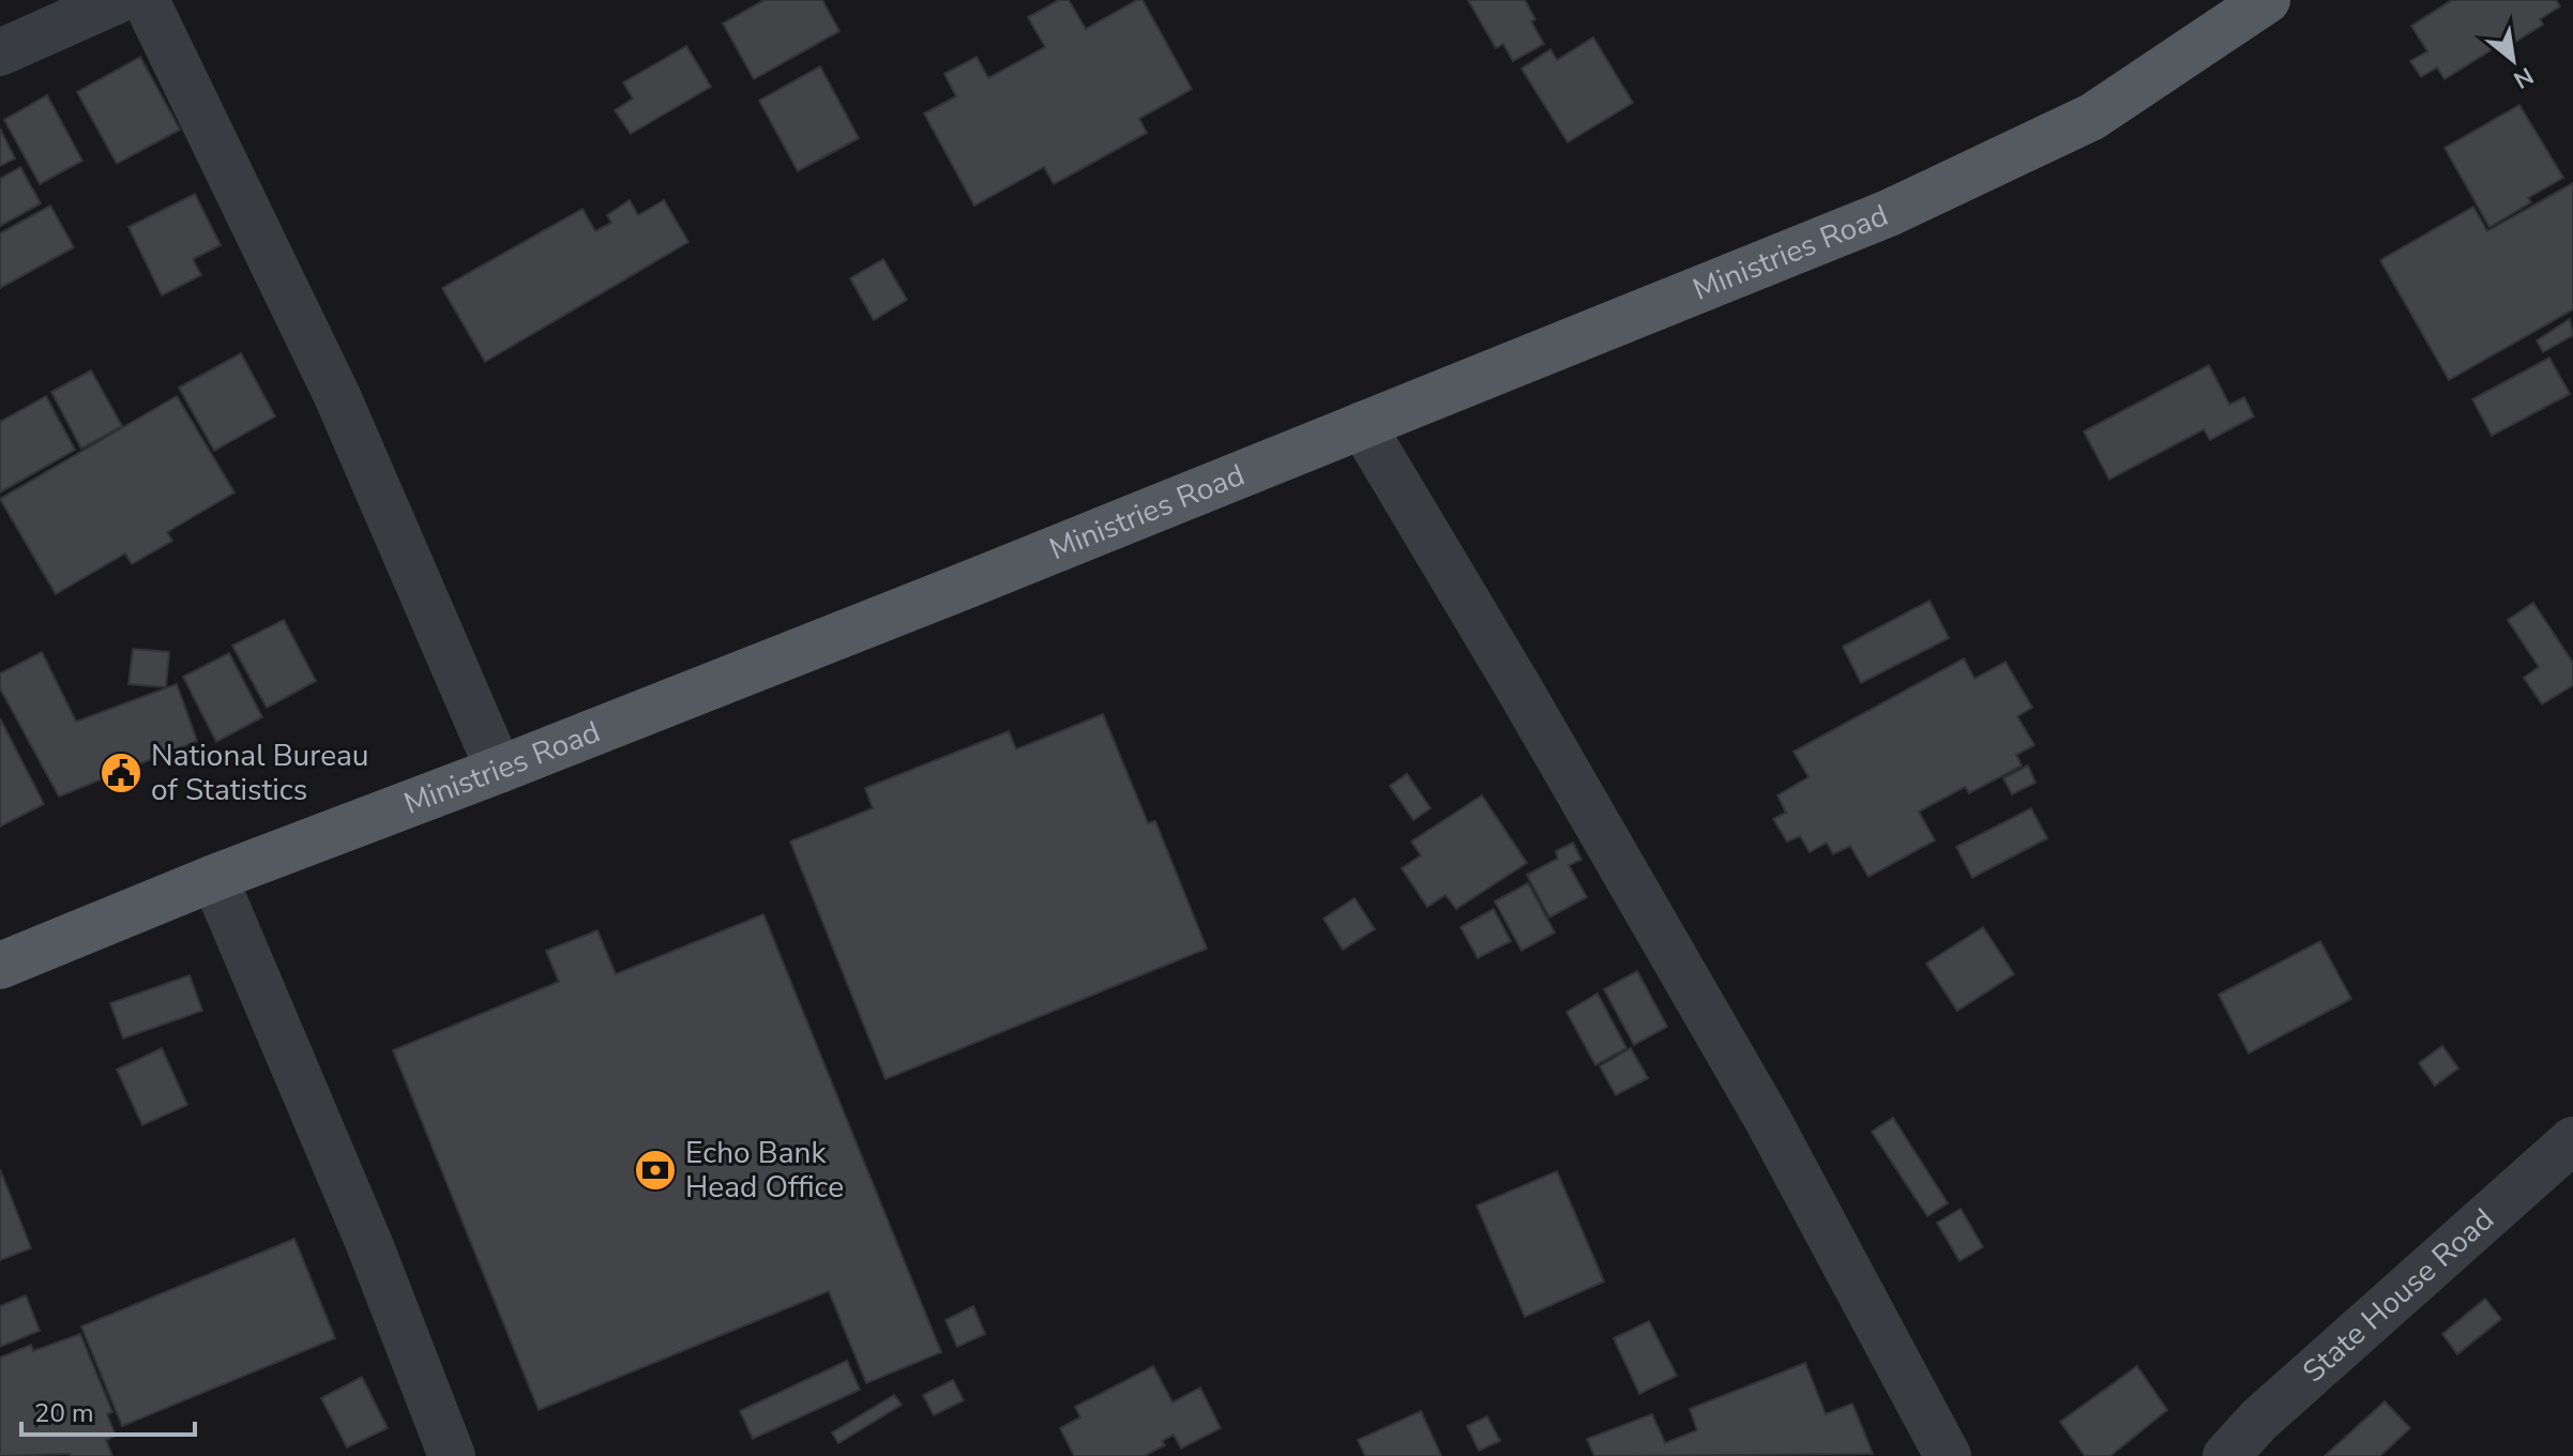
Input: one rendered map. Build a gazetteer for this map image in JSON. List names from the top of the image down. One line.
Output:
{"streets":{"main road":["Ministries Road"],"street":["State House Road"]},"places":{"public building":["National Bureau of Statistics"],"bank":["Echo Bank Head Office"]},"scale_bar":"20 m","north":"bottom right"}
